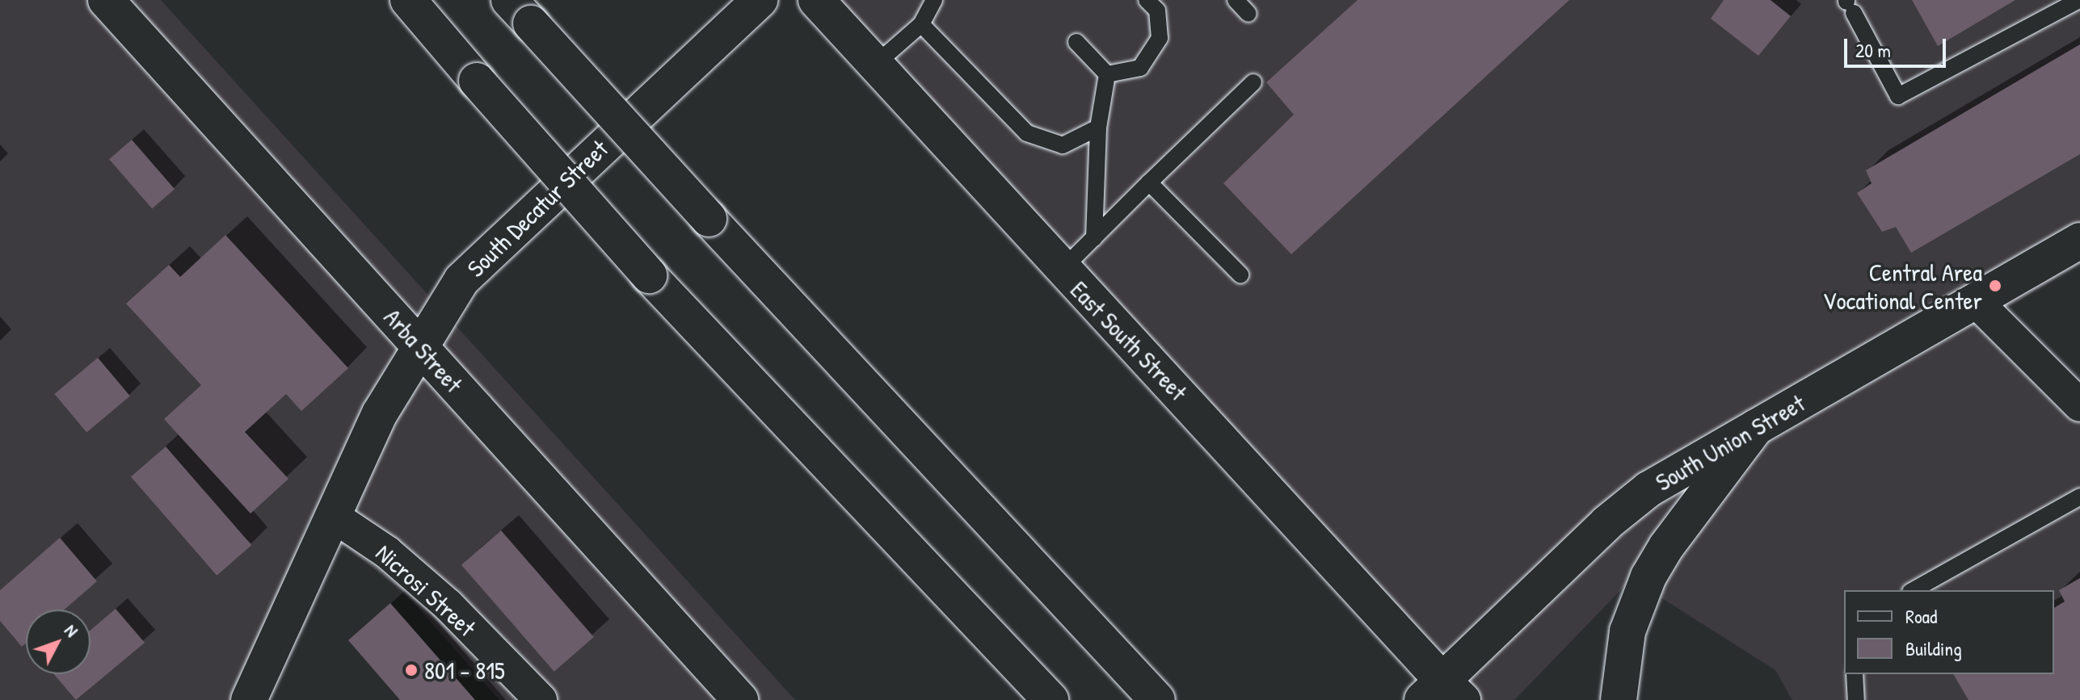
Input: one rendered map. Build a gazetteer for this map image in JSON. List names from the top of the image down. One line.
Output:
{"streets":{"main road":["South Decatur Street","East South Street","Arba Street","South Union Street"],"street":["Nicrosi Street"]},"crossings":[["South Decatur Street","Arba Street"],["South Decatur Street","Nicrosi Street"],["East South Street","South Union Street"]],"places":["Central Area Vocational Center","801 - 815"],"legend":["Road","Building"],"scale_bar":"20 m","north":"top right"}
